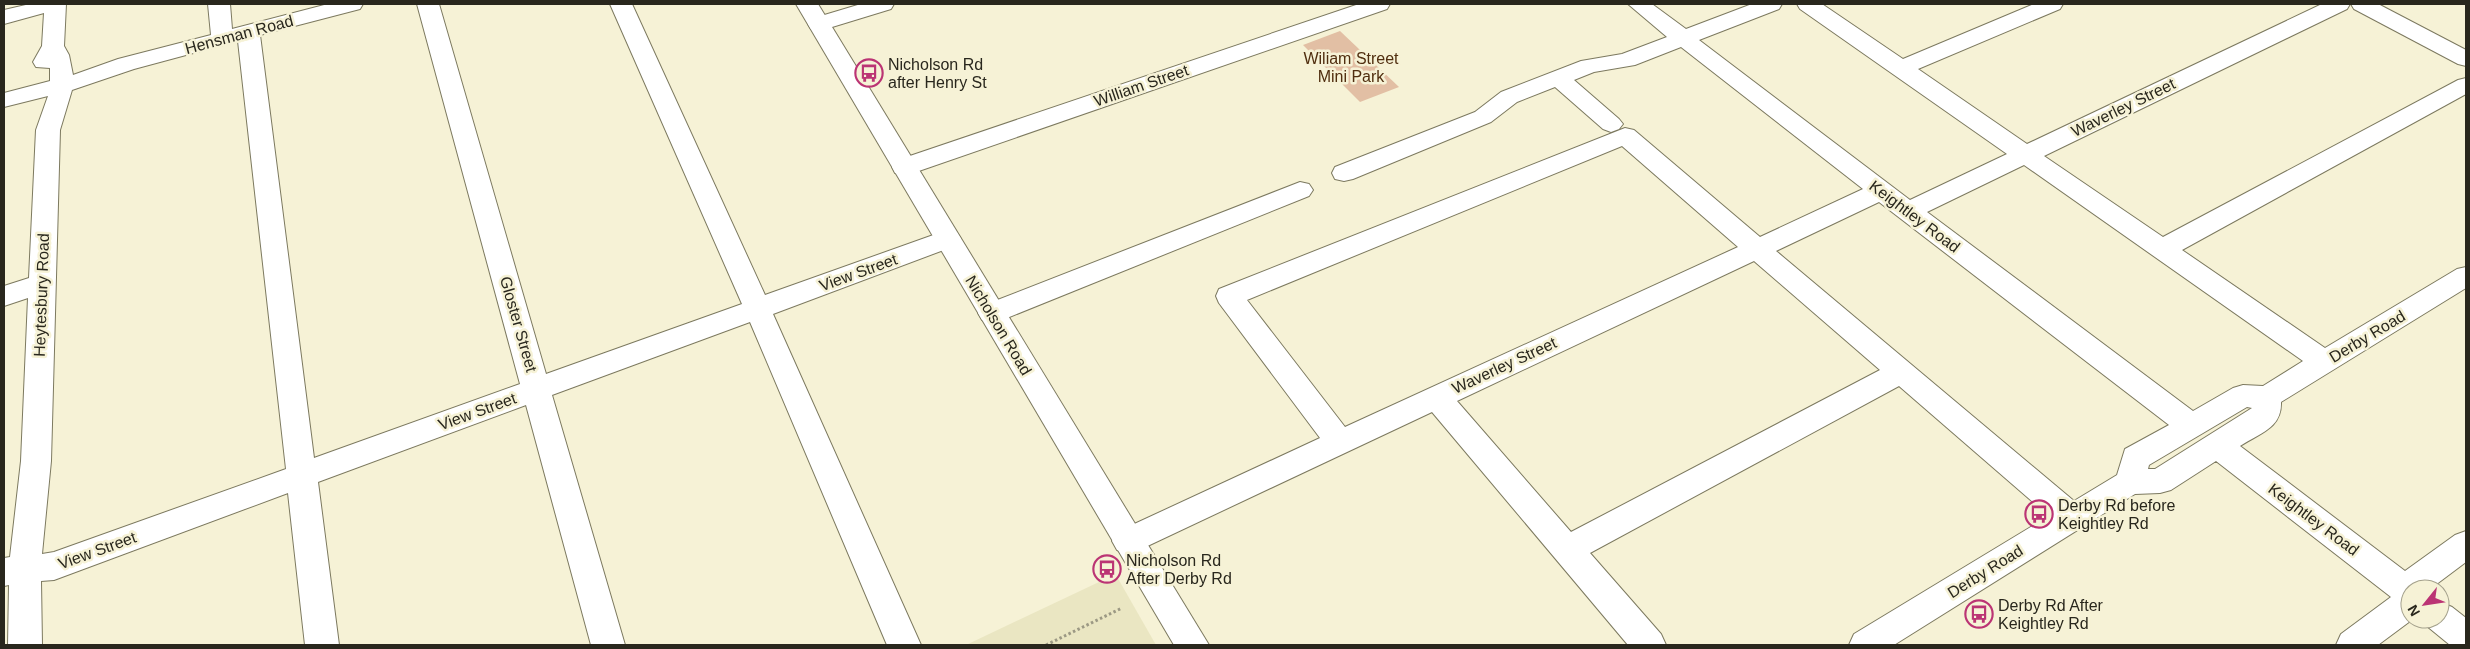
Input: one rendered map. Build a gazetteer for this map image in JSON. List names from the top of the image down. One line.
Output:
{"streets":{"street":["Hensman Road","William Street","Waverley Street","Keightley Road","View Street","Heytesbury Road","Gloster Street","Nicholson Road","Derby Road"]},"crossings":[["Hensman Road","Heytesbury Road"],["William Street","Nicholson Road"],["Waverley Street","Keightley Road"],["Waverley Street","Nicholson Road"],["Keightley Road","Derby Road"],["View Street","Heytesbury Road"],["View Street","Gloster Street"],["View Street","Nicholson Road"]],"parks":["Wiliam Street Mini Park"],"places":{"bus stop":["Nicholson Rd after Henry St","Derby Rd before Keightley Rd","Nicholson Rd After Derby Rd","Derby Rd After Keightley Rd"]},"north":"bottom left"}
